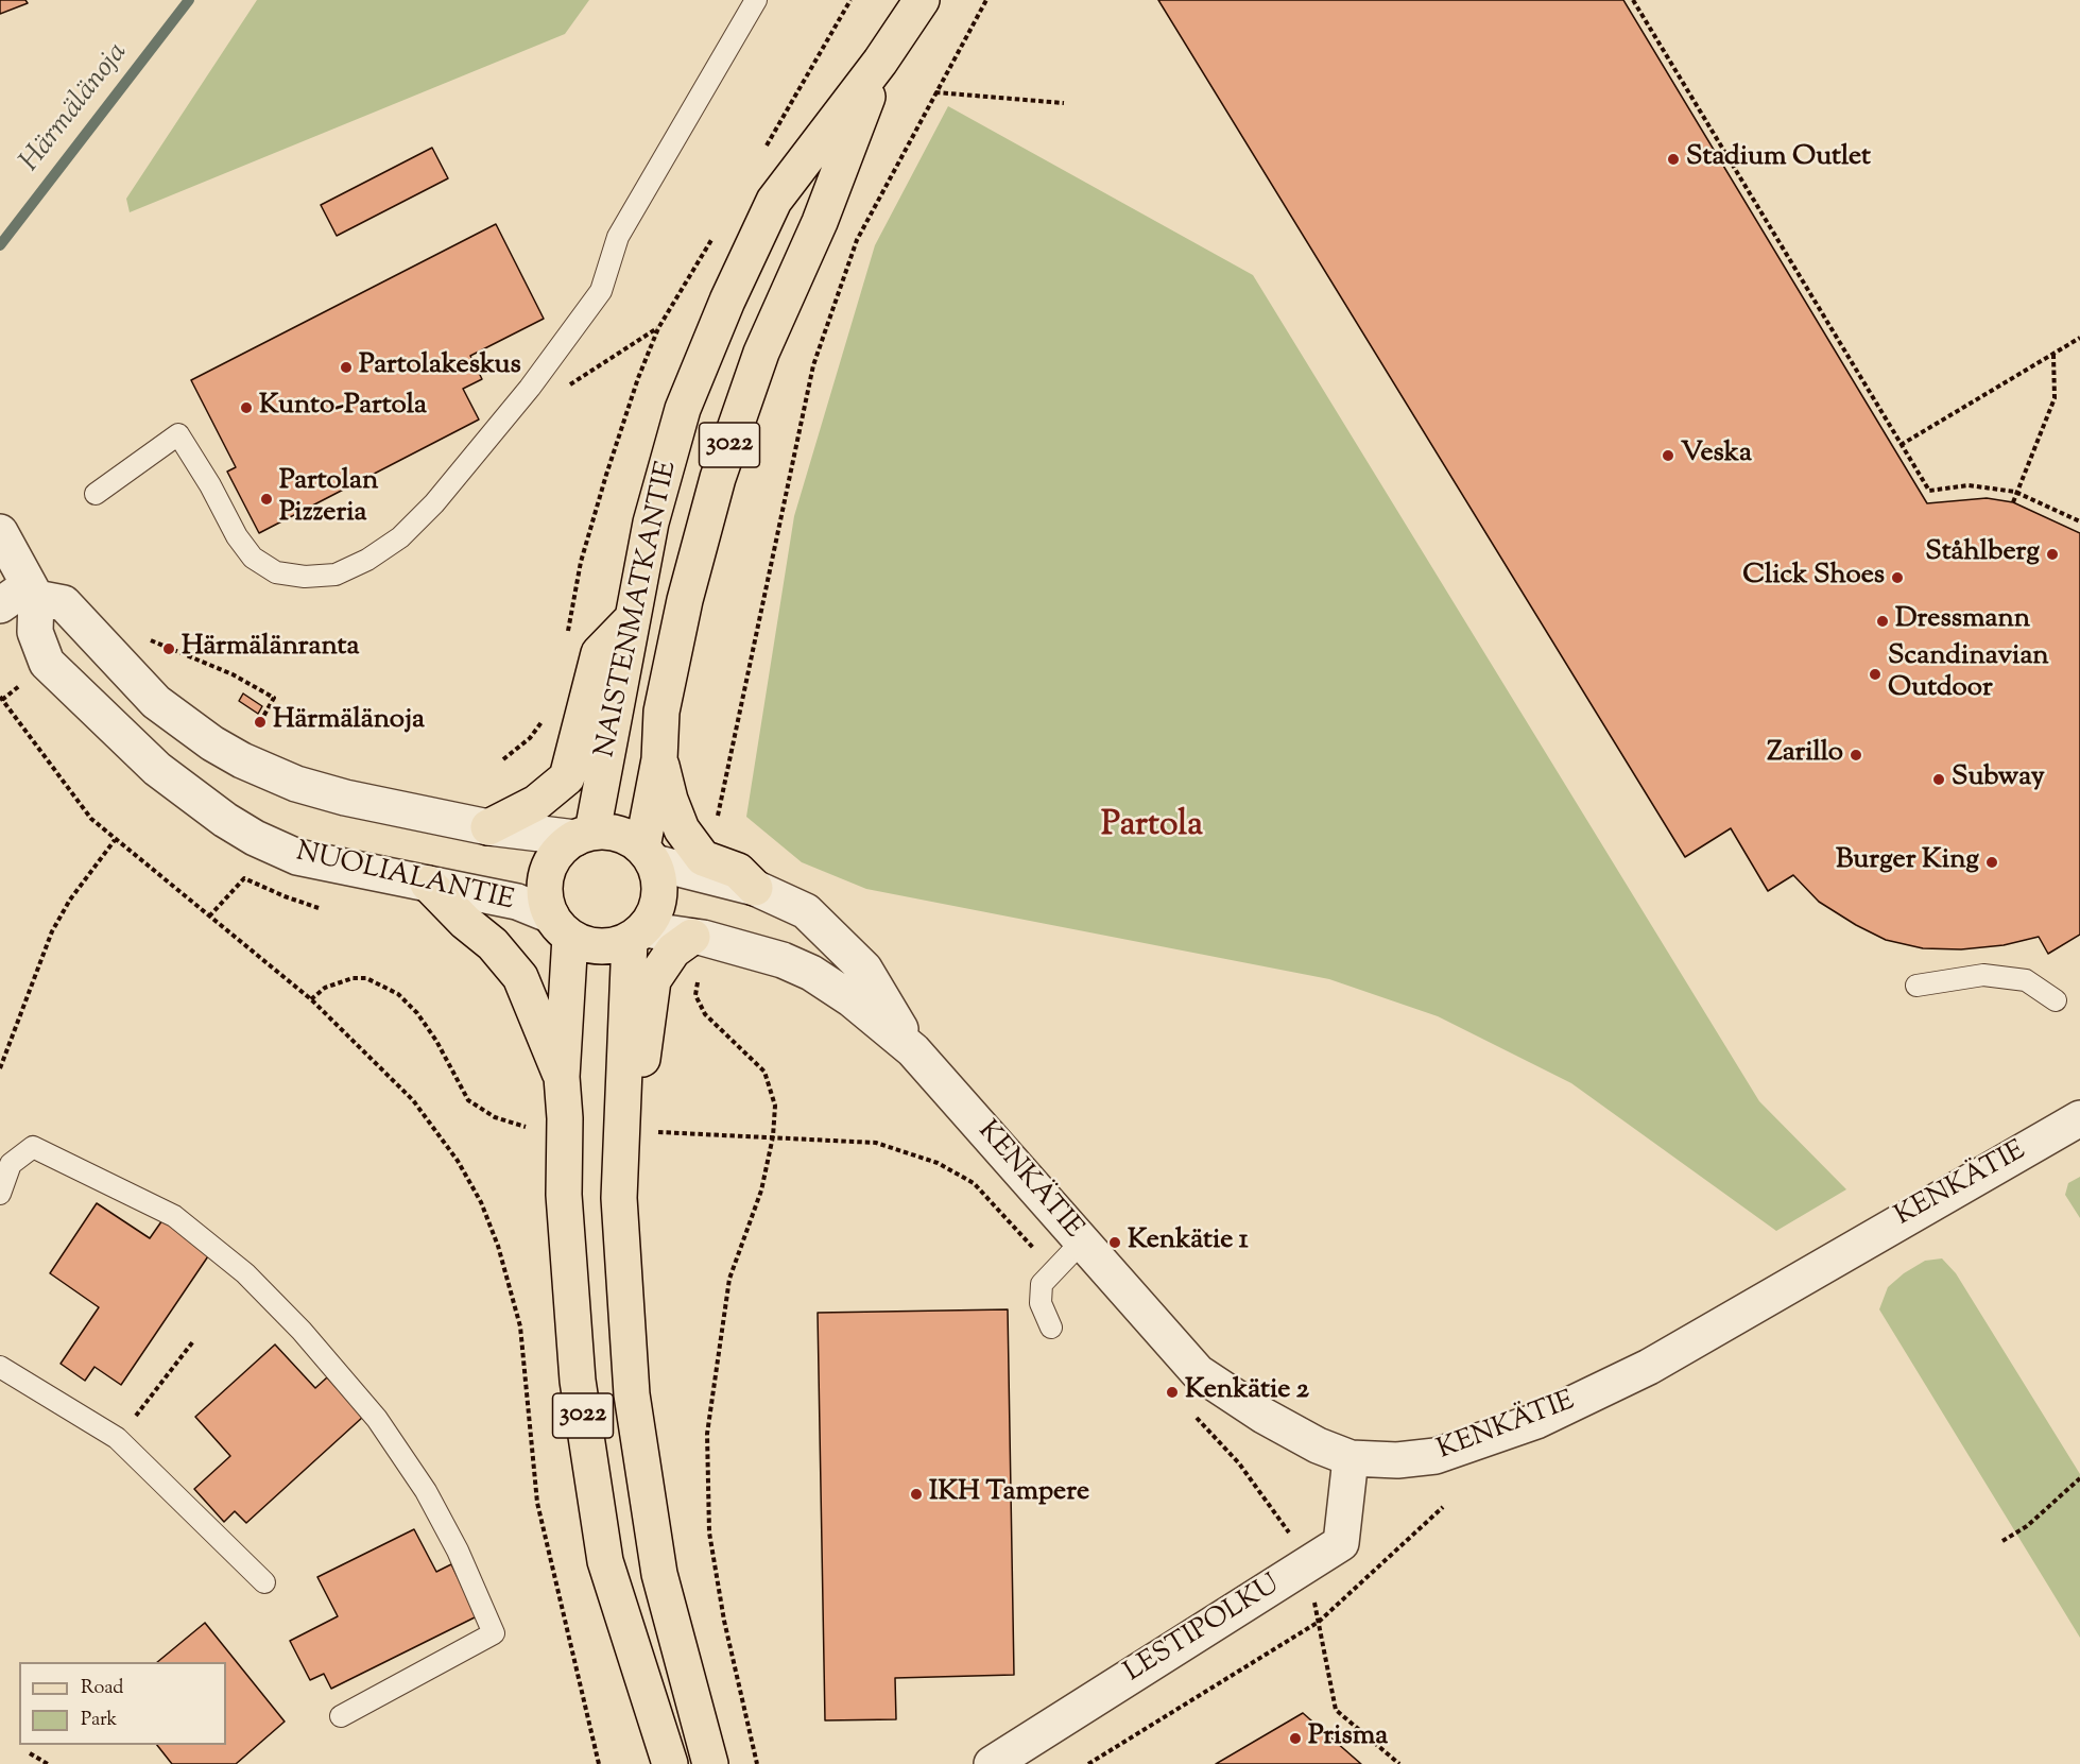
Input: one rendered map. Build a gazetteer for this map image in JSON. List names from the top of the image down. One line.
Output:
{"streets":{"main road":["3022","NAISTENMATKANTIE"],"street":["NUOLIALANTIE","KENKÄTIE","LESTIPOLKU"]},"crossings":[["3022","NAISTENMATKANTIE"],["3022","NUOLIALANTIE"],["3022","KENKÄTIE"],["NAISTENMATKANTIE","NUOLIALANTIE"],["NAISTENMATKANTIE","KENKÄTIE"],["NUOLIALANTIE","KENKÄTIE"],["KENKÄTIE","LESTIPOLKU"]],"districts":["Partola"],"water":["Härmälänoja"],"places":["Stadium Outlet","Partolakeskus","Kunto-Partola","Veska","Partolan Pizzeria","Ståhlberg","Click Shoes","Dressmann","Härmälänranta","Scandinavian Outdoor","Härmälänoja","Zarillo","Subway","Burger King","Kenkätie 1","Kenkätie 2","IKH Tampere","Prisma"],"legend":["Road","Park"]}
